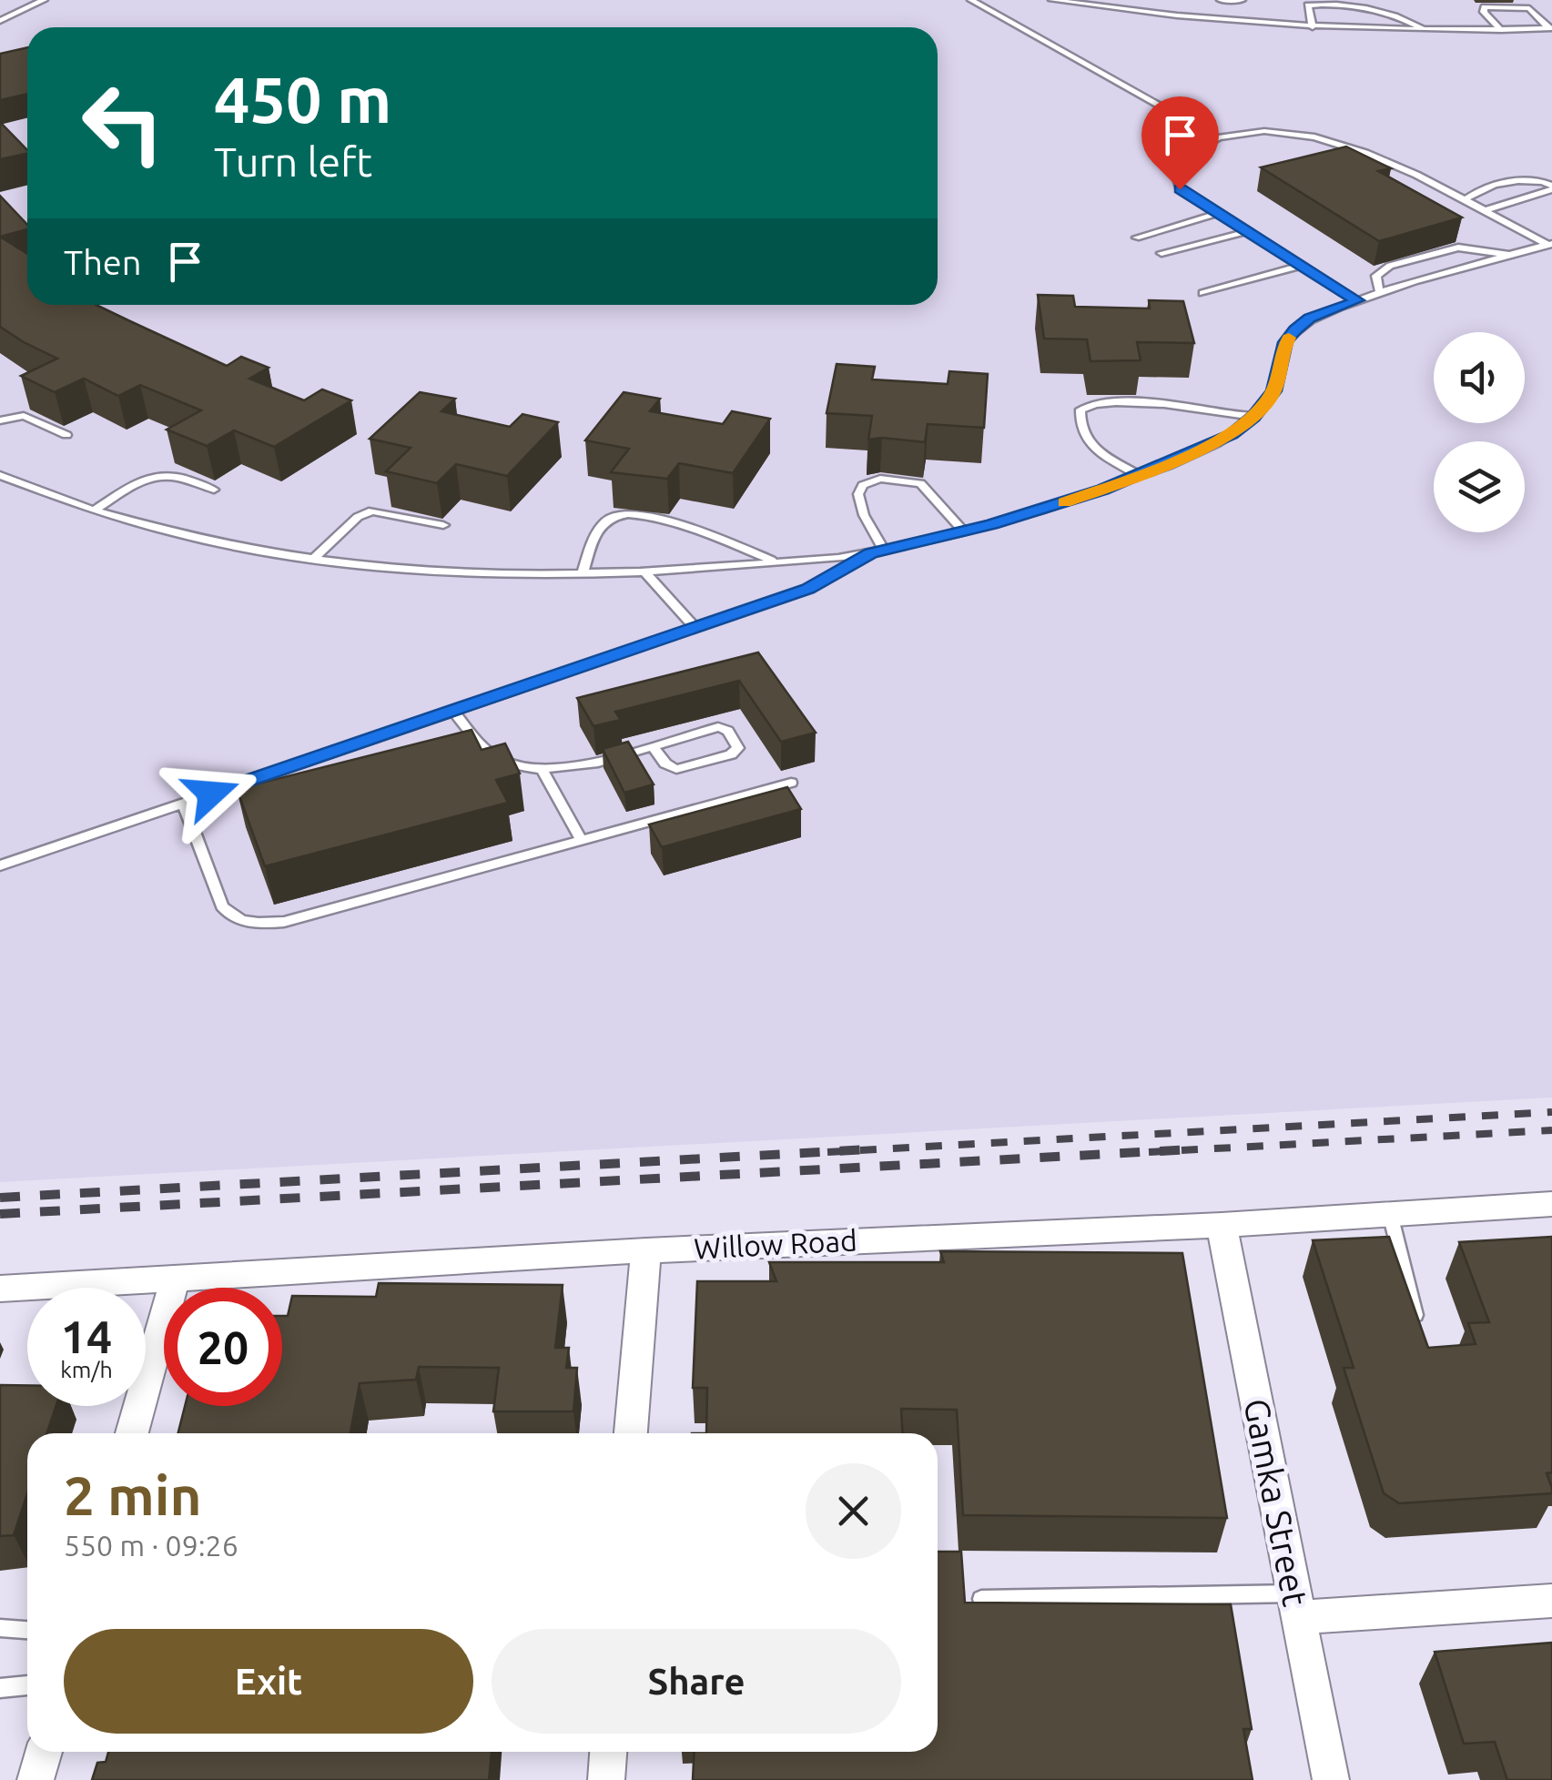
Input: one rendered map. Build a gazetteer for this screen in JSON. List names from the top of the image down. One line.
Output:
{"streets":{"street":["Willow Road","Gamka Street"]},"crossings":[["Willow Road","Gamka Street"]],"page":{"turn":["450 m","Turn left"],"then":"Then","speed":"14 km/h","limit":"20","heading":["2 min","550 m · 09:26"],"buttons":["Exit","Share"]}}
